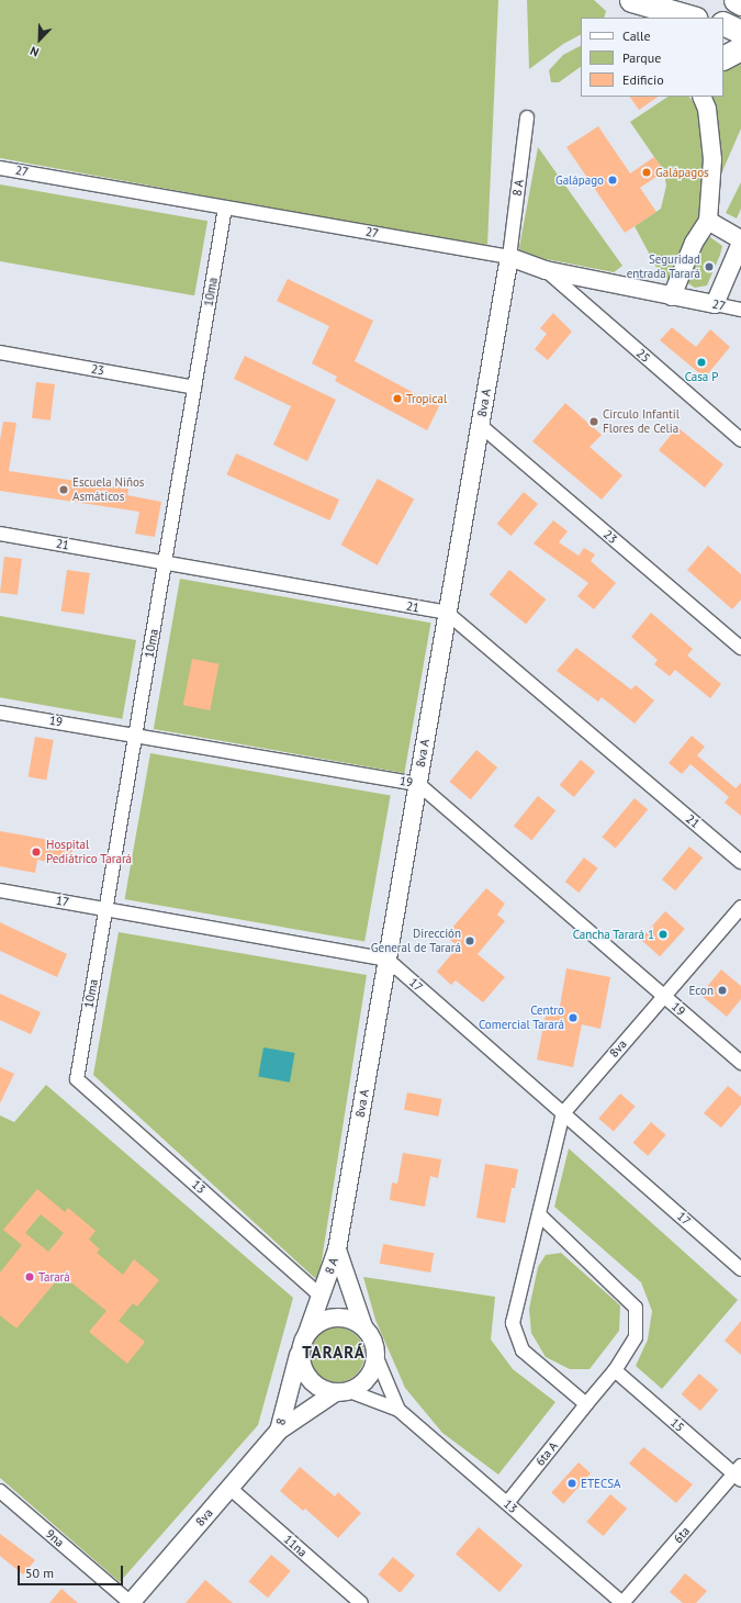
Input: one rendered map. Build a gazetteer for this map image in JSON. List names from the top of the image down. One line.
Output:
{"streets":{"street":["27","8 A","10ma","25","23","8va A","21","19","17","8va","13","8","15","6ta A","6ta","9na","11na"]},"crossings":[["27","8 A"],["27","10ma"],["27","25"],["27","8va A"],["8 A","8va A"],["8 A","13"],["8 A","8"],["10ma","23"],["10ma","21"],["10ma","19"],["10ma","17"],["10ma","13"],["23","8va A"],["8va A","21"],["8va A","19"],["8va A","17"],["19","8va"],["17","8va"],["8va","8"],["8va","6ta A"],["8va","9na"],["8va","11na"],["13","8"],["13","6ta A"],["13","6ta"],["15","6ta A"],["15","6ta"]],"districts":["TARARÁ"],"places":["Galápagos","Galápago","Seguridad entrada Tarará","Casa P","Tropical","Circulo Infantil Flores de Celia","Escuela Niños Asmáticos","Hospital Pediátrico Tarará","Cancha Tarará 1","Dirección General de Tarará","Econ","Centro Comercial Tarará","Tarará","ETECSA"],"legend":["Calle","Parque","Edificio"],"scale_bar":"50 m","north":"bottom left"}
